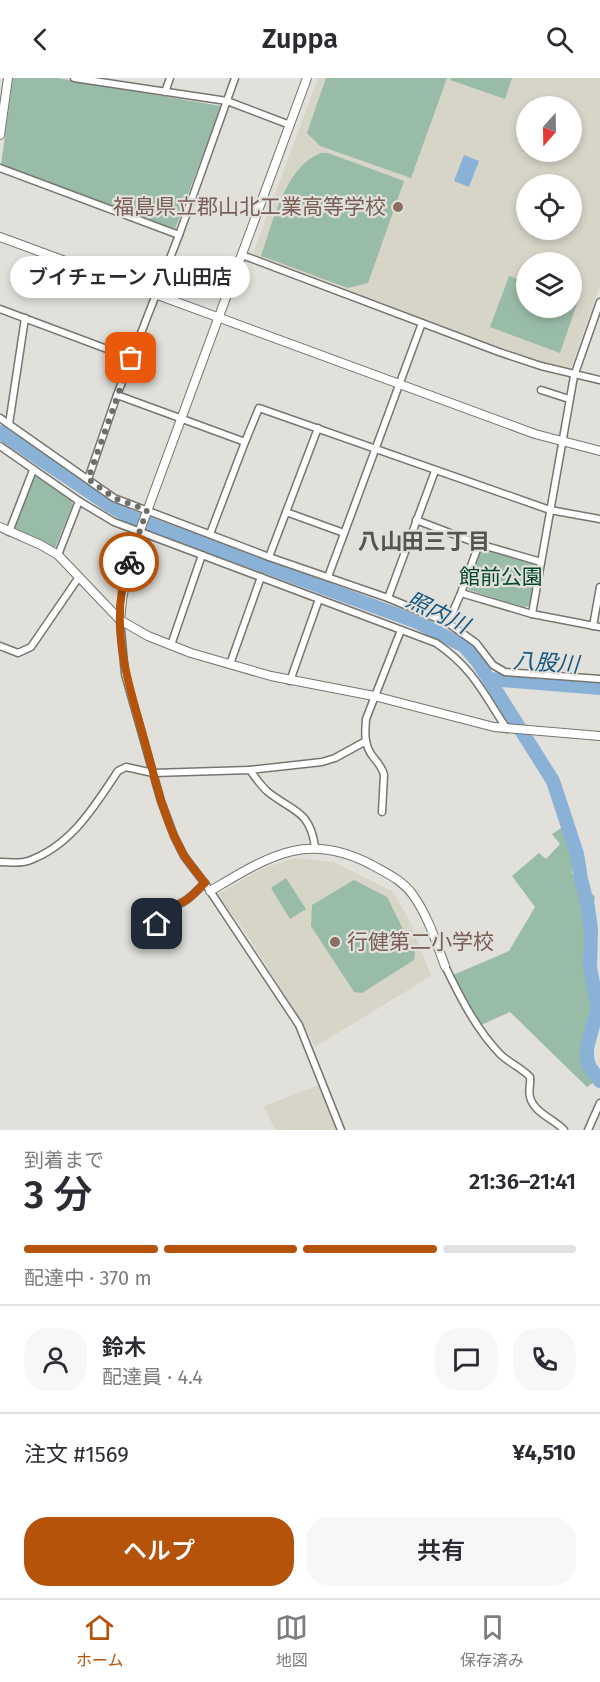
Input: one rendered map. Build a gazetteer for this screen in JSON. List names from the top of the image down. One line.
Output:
{"districts":["八山田三丁目"],"water":["照内川","八股川"],"parks":["館前公園"],"places":["福島県立郡山北工業高等学校","ブイチェーン 八山田店","行健第二小学校"],"north":"bottom","page":{"header":"Zuppa","bubble":"ブイチェーン 八山田店","heading":["3 分","到着まで","21:36–21:41"],"panel":["鈴木","配達員 · 4.4","注文 #1569","¥4,510"],"bar":"配達中 · 370 m","buttons":["ヘルプ","共有"],"tabs":["ホーム","地図","保存済み"]}}
